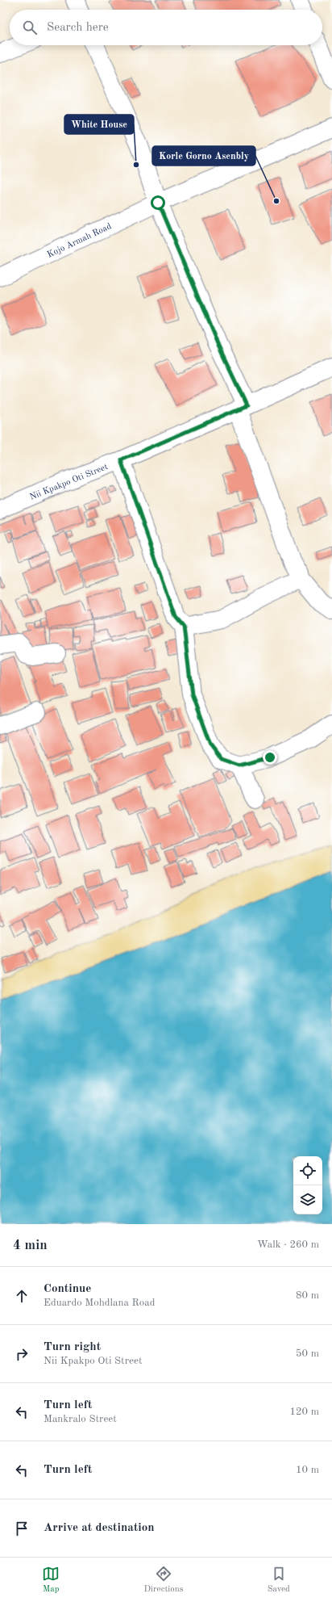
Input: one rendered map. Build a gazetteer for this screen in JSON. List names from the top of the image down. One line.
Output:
{"streets":{"street":["Kojo Armah Road","Nii Kpakpo Oti Street"]},"places":["White House","Korle Gorno Asenbly"],"page":{"search":"Search here","heading":["4 min","Walk · 260 m"],"list":[["Continue","Eduardo Mohdlana Road","80 m"],["Turn right","Nii Kpakpo Oti Street","50 m"],["Turn left","Mankralo Street","120 m"],["Turn left","10 m"],"Arrive at destination"],"nav":["Map","Directions","Saved"]}}
